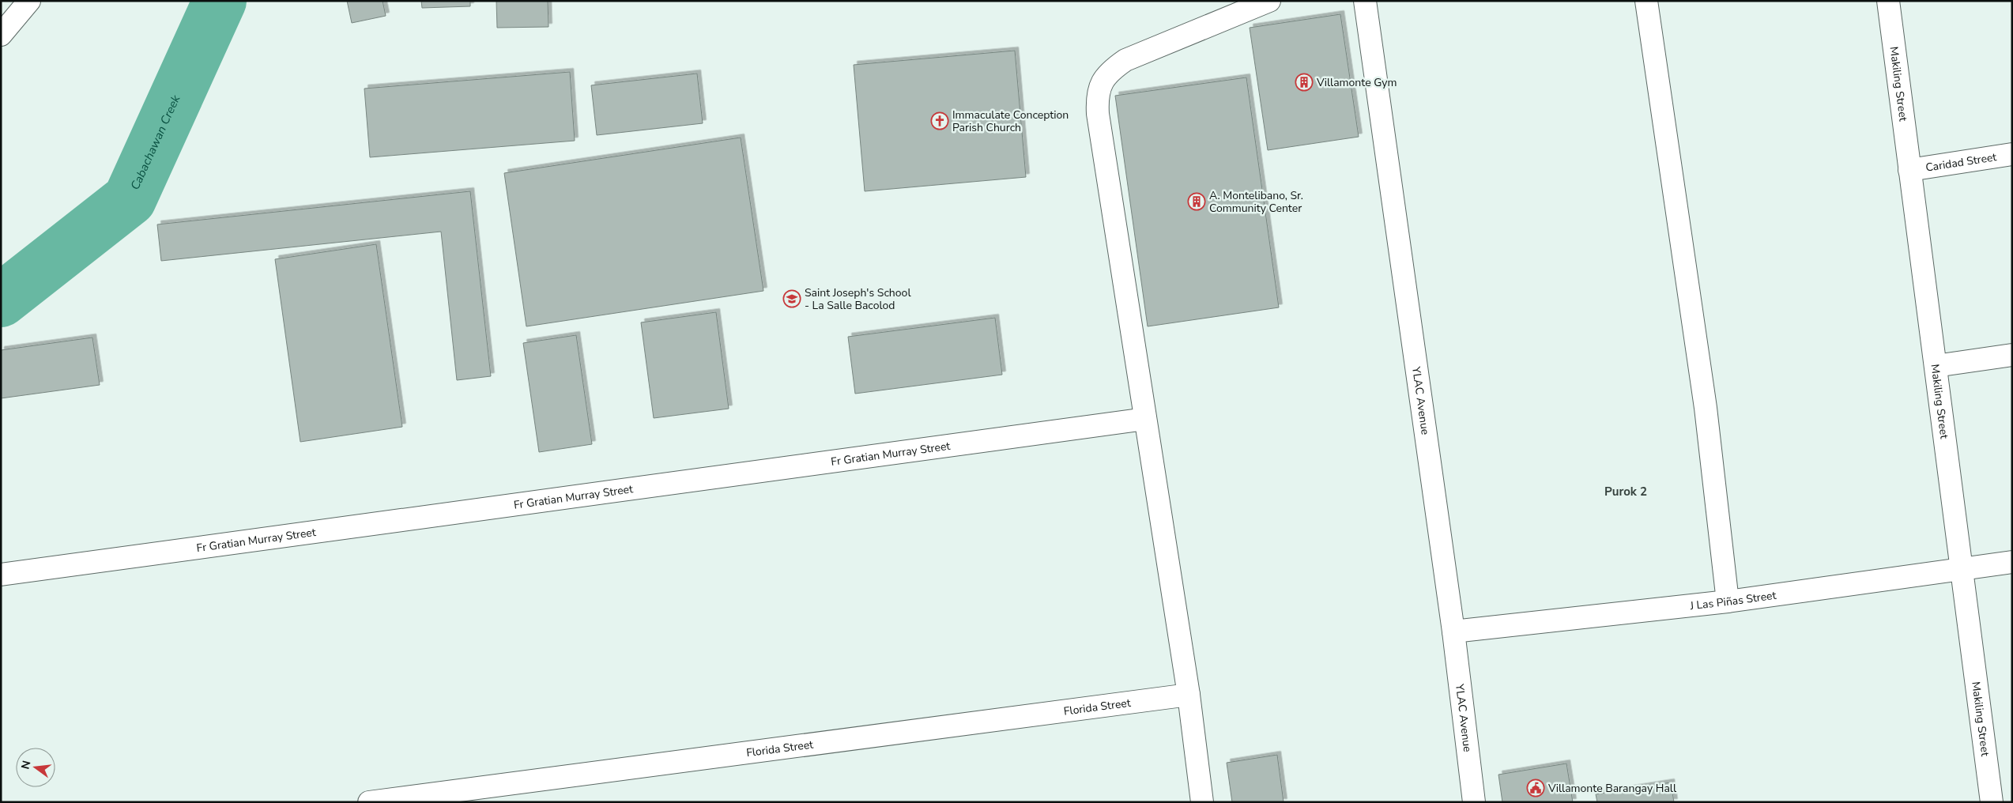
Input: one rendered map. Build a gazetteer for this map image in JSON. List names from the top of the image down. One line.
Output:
{"streets":{"street":["Makiling Street","Caridad Street","YLAC Avenue","Fr Gratian Murray Street","J Las Piñas Street","Florida Street"]},"crossings":[["Makiling Street","Caridad Street"],["Makiling Street","J Las Piñas Street"],["YLAC Avenue","J Las Piñas Street"]],"districts":["Purok 2"],"water":["Cabachawan Creek"],"places":{"building":["Villamonte Gym","A. Montelibano, Sr. Community Center"],"church":["Immaculate Conception Parish Church"],"school or university":["Saint Joseph's School - La Salle Bacolod"],"public building":["Villamonte Barangay Hall"]},"north":"left"}
